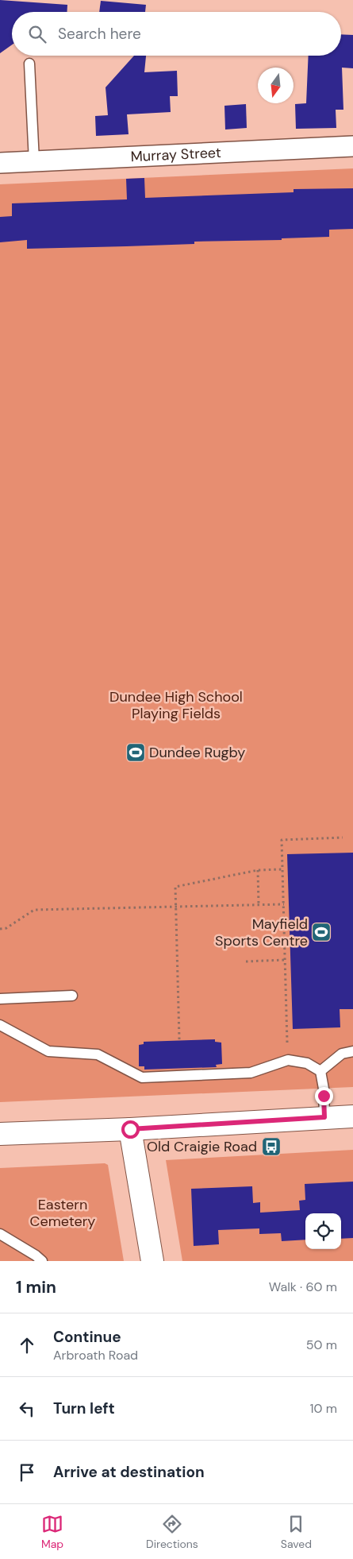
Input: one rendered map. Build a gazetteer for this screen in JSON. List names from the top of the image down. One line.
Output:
{"streets":{"street":["Murray Street"]},"parks":["Dundee High School Playing Fields","Eastern Cemetery"],"places":{"sports":["Dundee Rugby","Mayfield Sports Centre"],"bus stop":["Old Craigie Road"]},"north":"bottom","page":{"search":"Search here","heading":["1 min","Walk · 60 m"],"list":[["Continue","Arbroath Road","50 m"],["Turn left","10 m"],"Arrive at destination"],"nav":["Map","Directions","Saved"]}}
